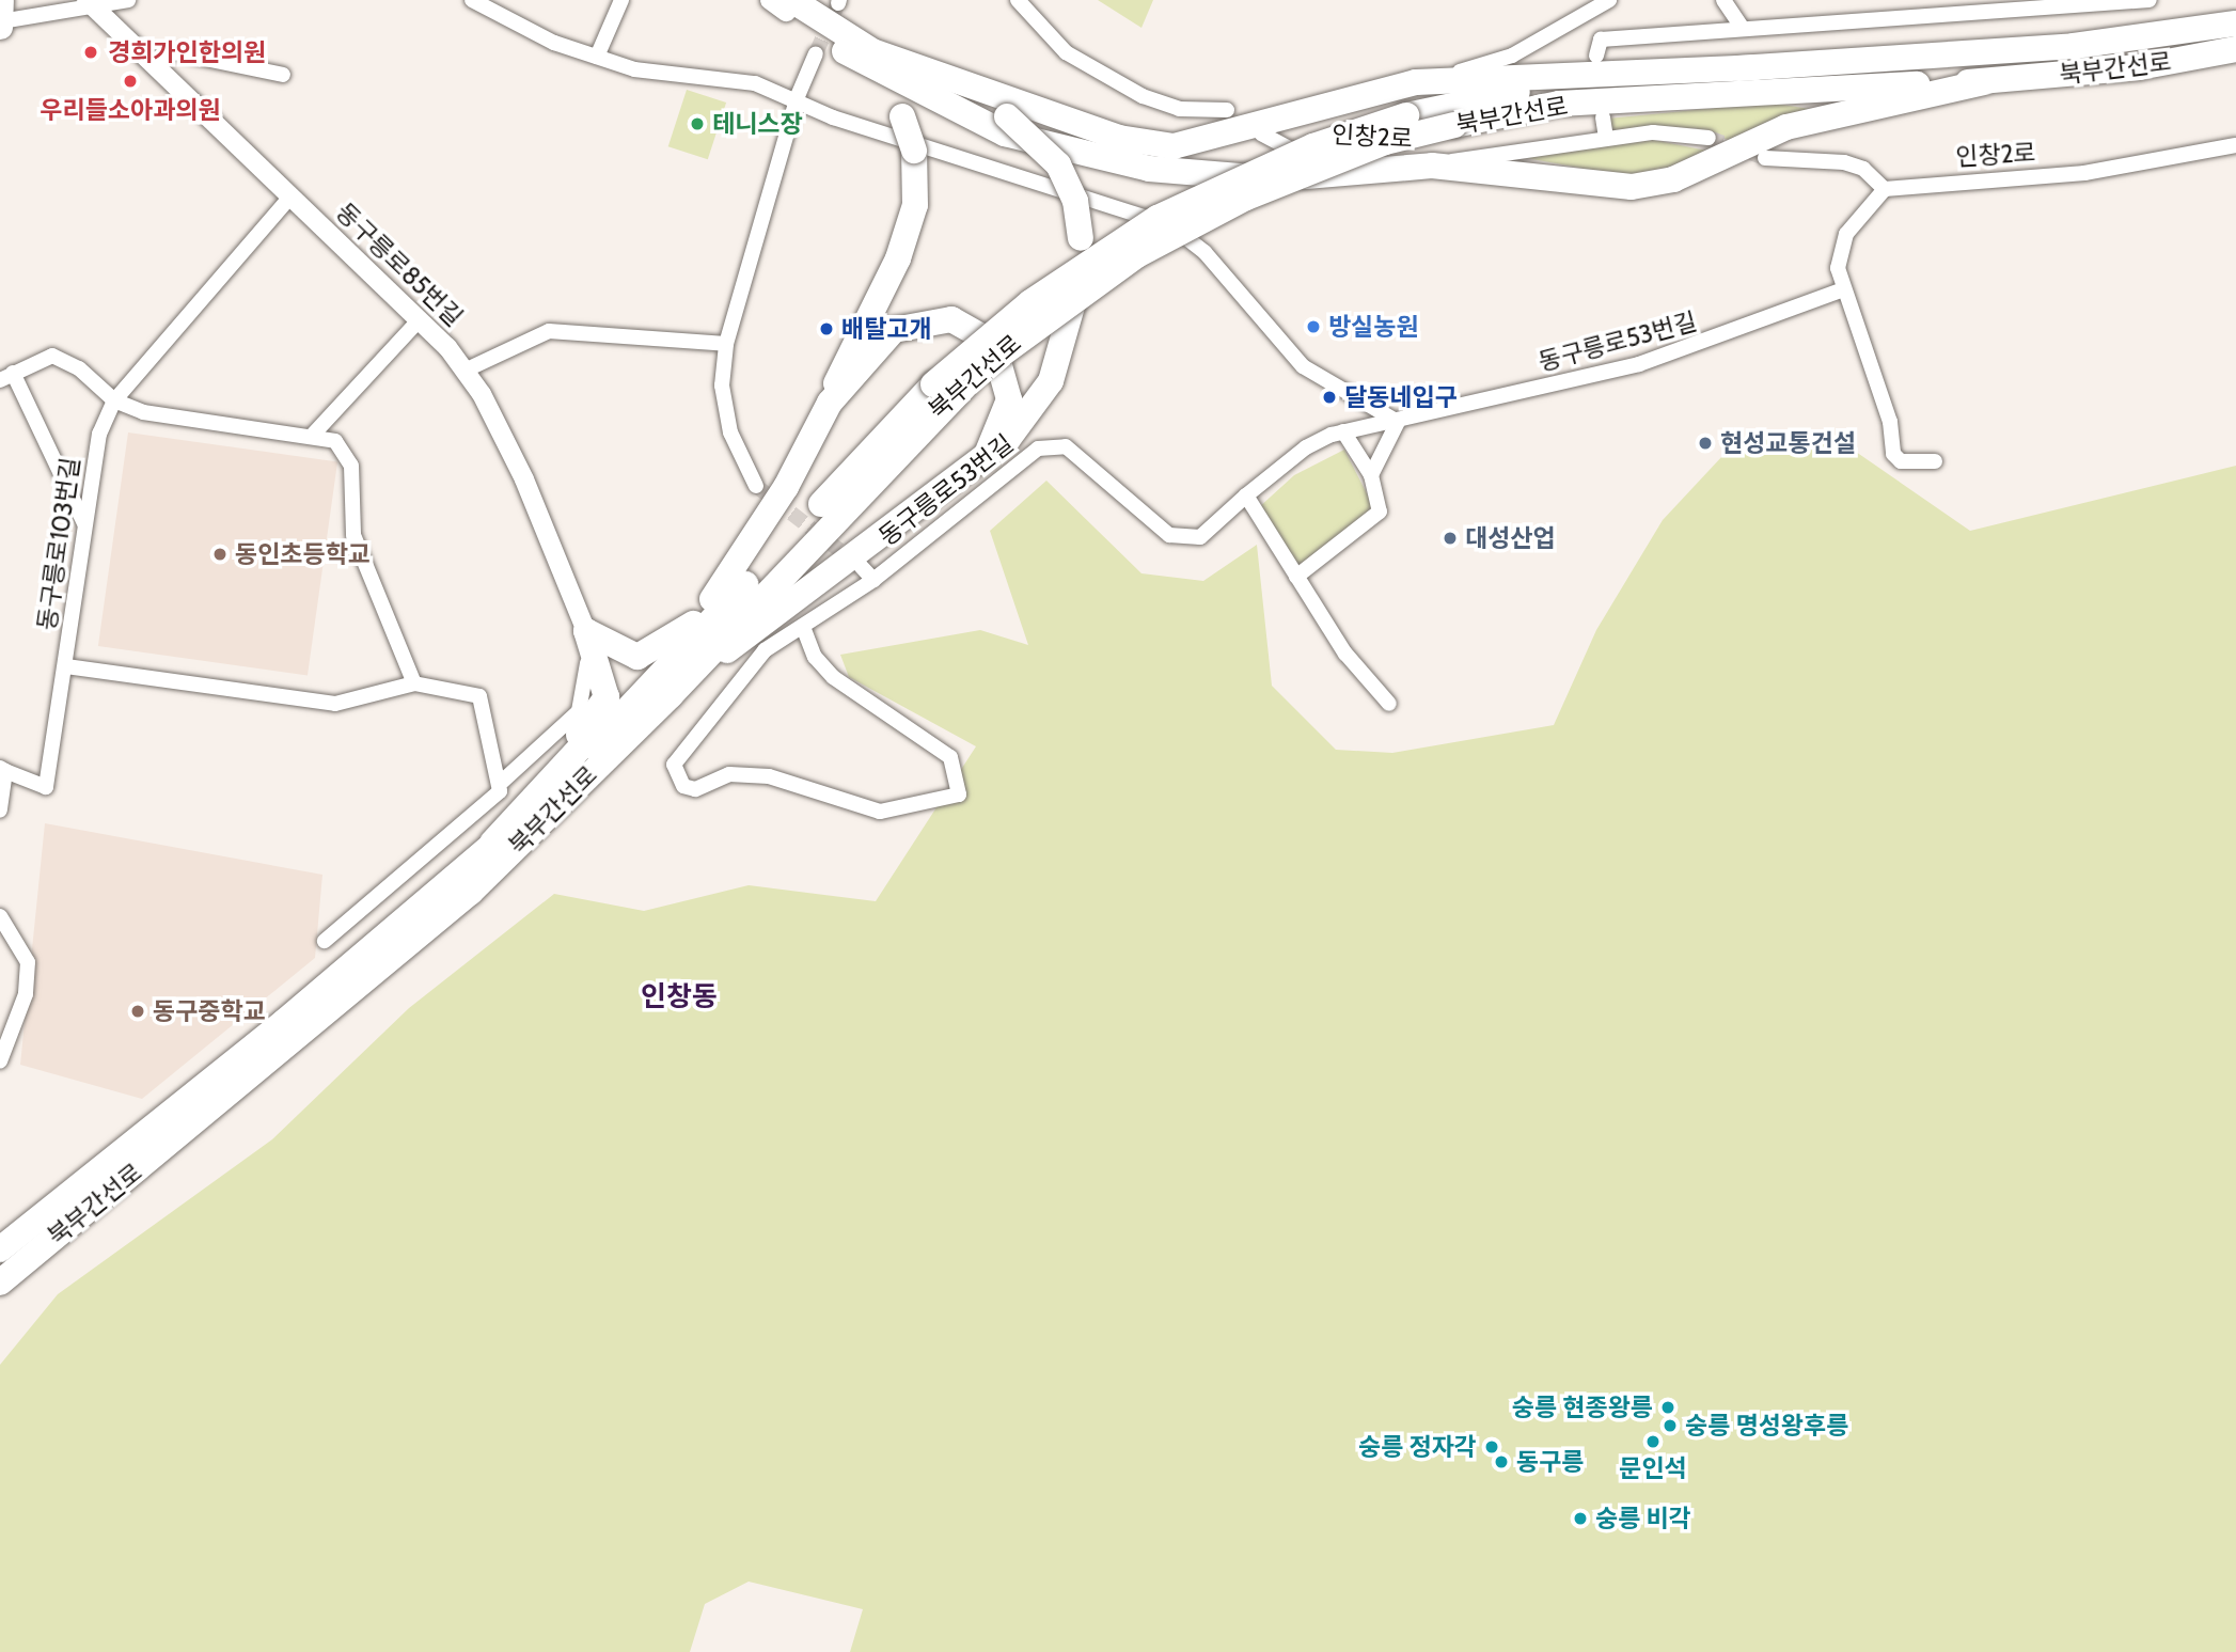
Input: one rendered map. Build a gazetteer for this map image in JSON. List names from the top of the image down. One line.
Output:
{"streets":{"highway":["북부간선로"],"street":["인창2로","동구릉로85번길","동구릉로53번길","동구릉로103번길"]},"crossings":[["동구릉로85번길","동구릉로103번길"]],"districts":["인창동"],"places":["경희가인한의원","우리들소아과의원","테니스장","방실농원","배탈고개","달동네입구","현성교통건설","대성산업","동인초등학교","동구중학교","숭릉 현종왕릉","숭릉 명성왕후릉","문인석","숭릉 정자각","동구릉","숭릉 비각"]}
